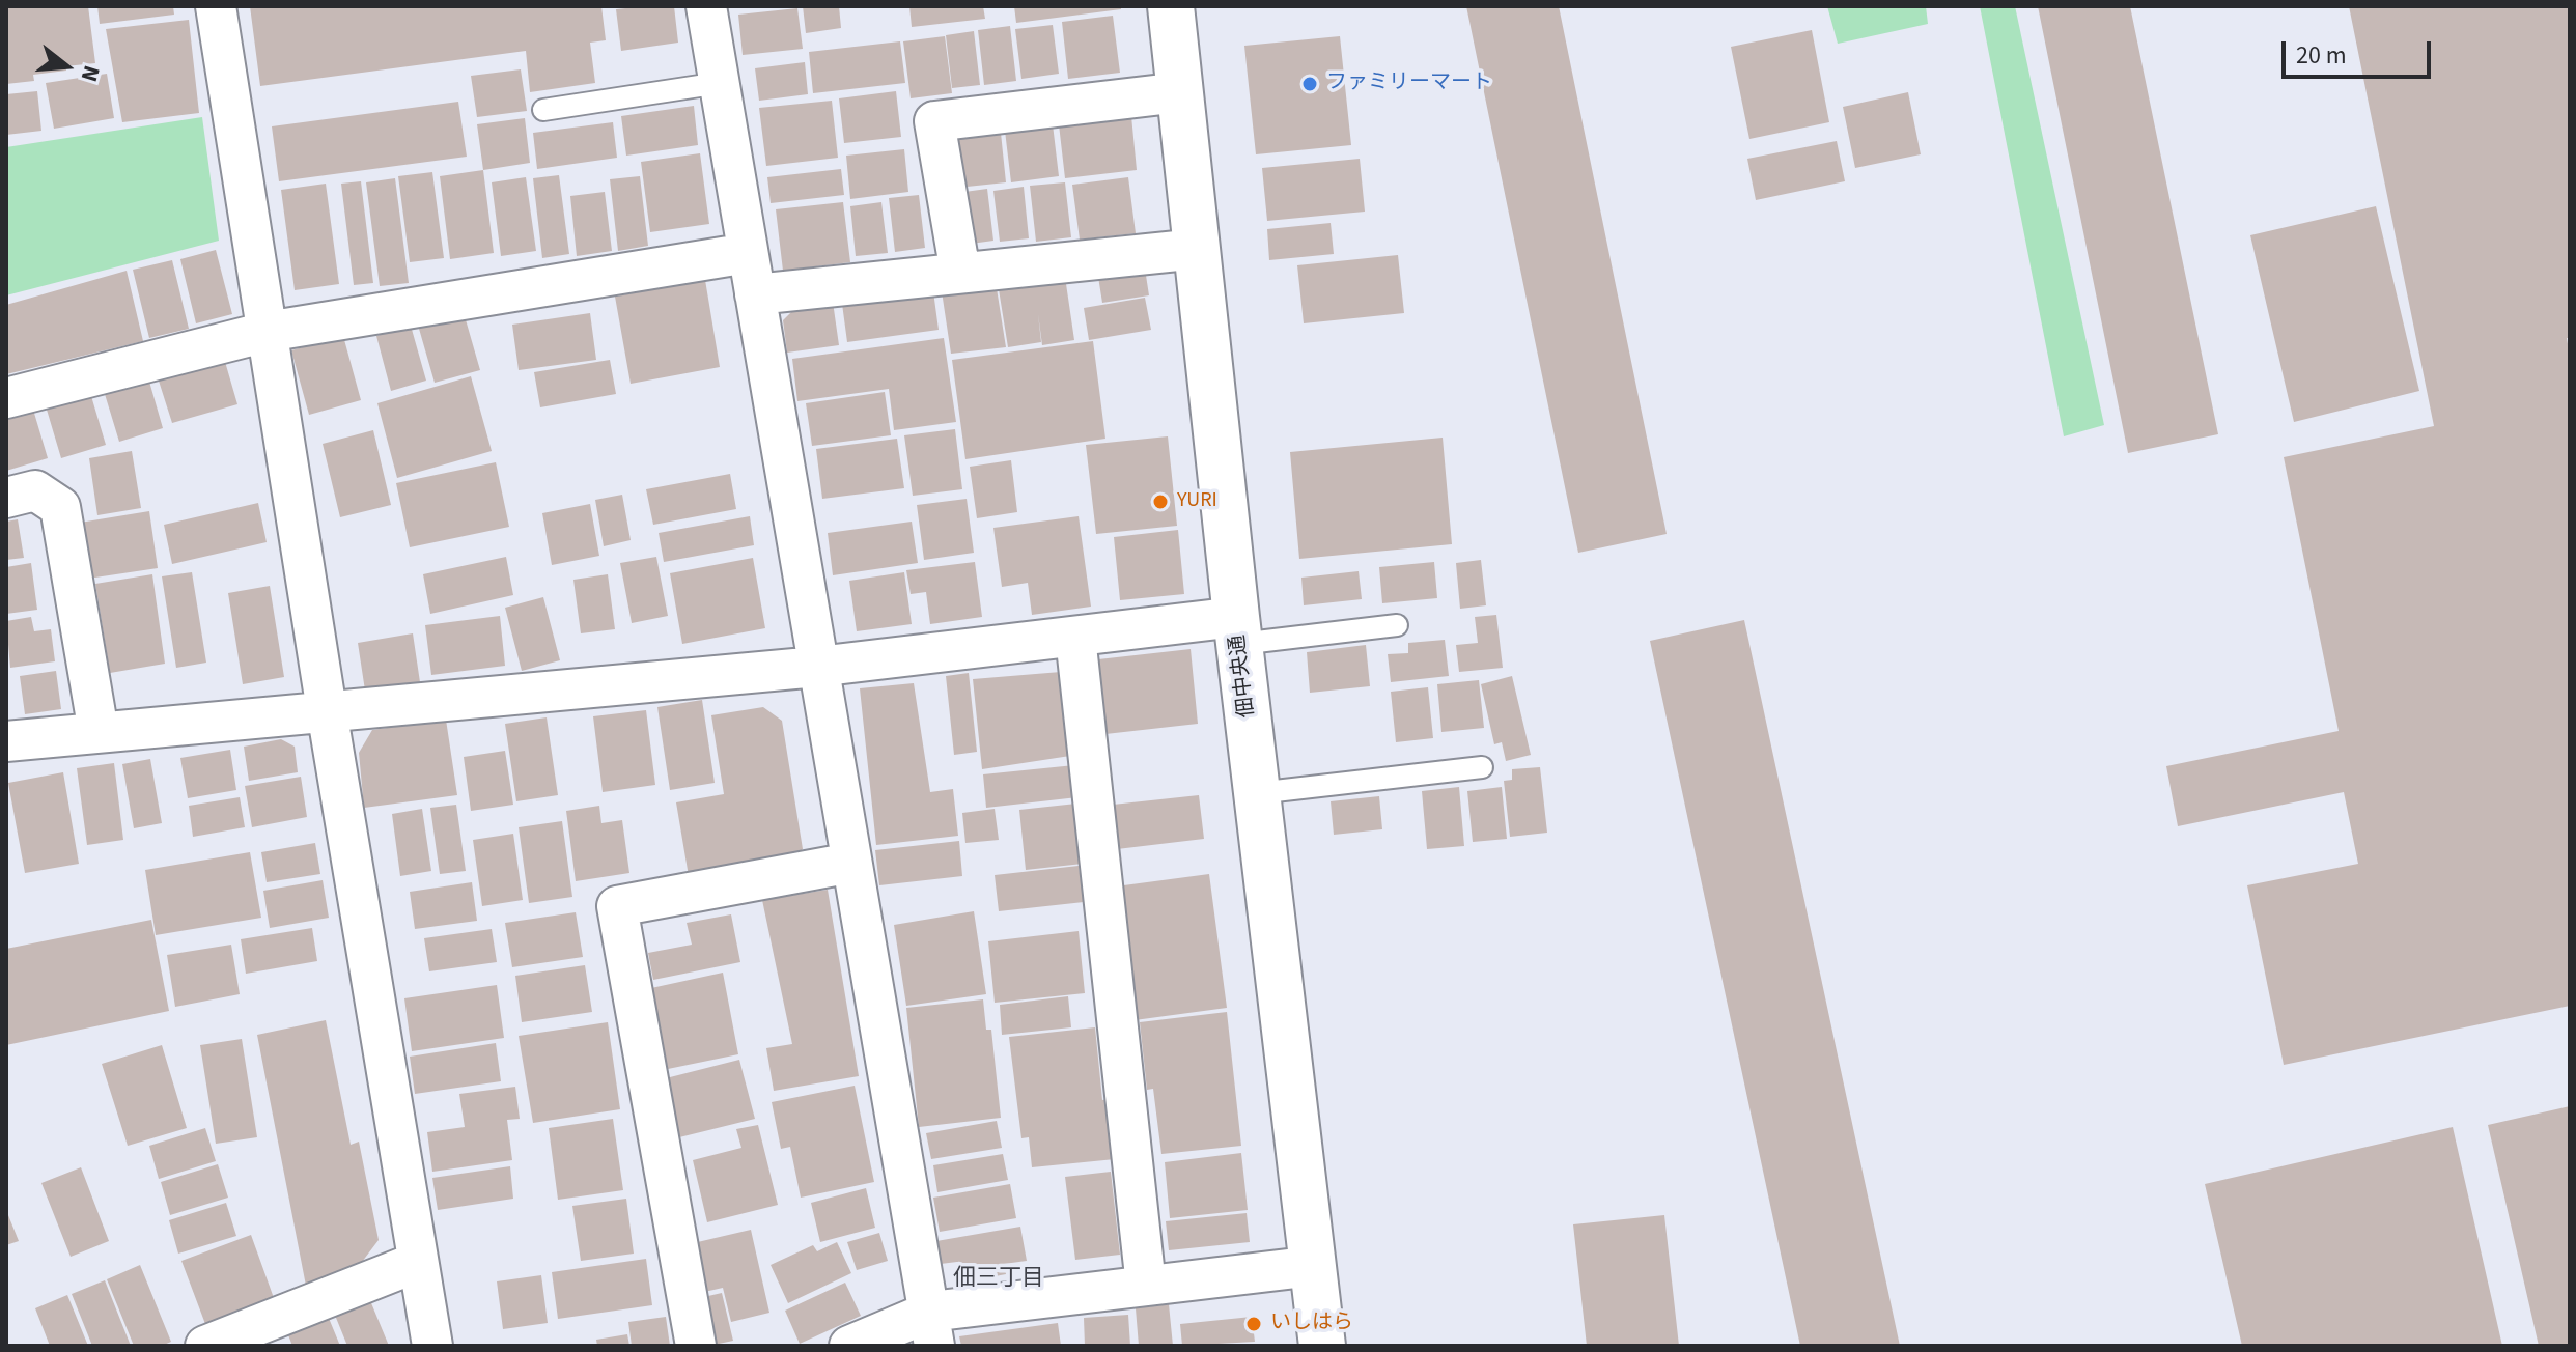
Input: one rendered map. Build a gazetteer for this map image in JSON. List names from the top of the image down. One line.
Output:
{"streets":{"street":["佃中央通"]},"districts":["佃三丁目"],"places":["ファミリーマート","YURI","いしはら"],"scale_bar":"20 m","north":"right"}
